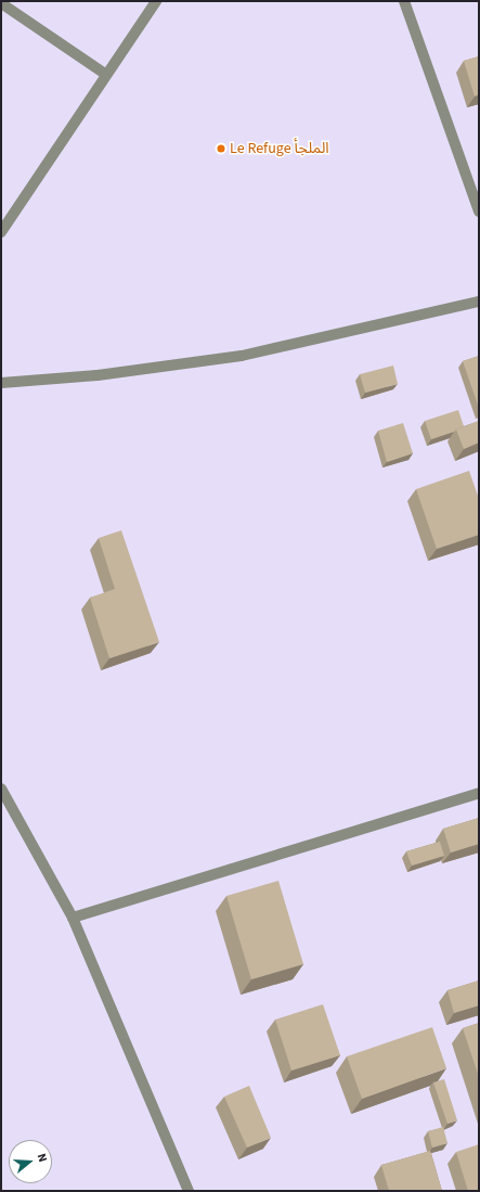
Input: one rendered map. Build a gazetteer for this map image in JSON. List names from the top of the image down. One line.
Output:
{"places":["Le Refuge الملجأ"],"north":"right"}
